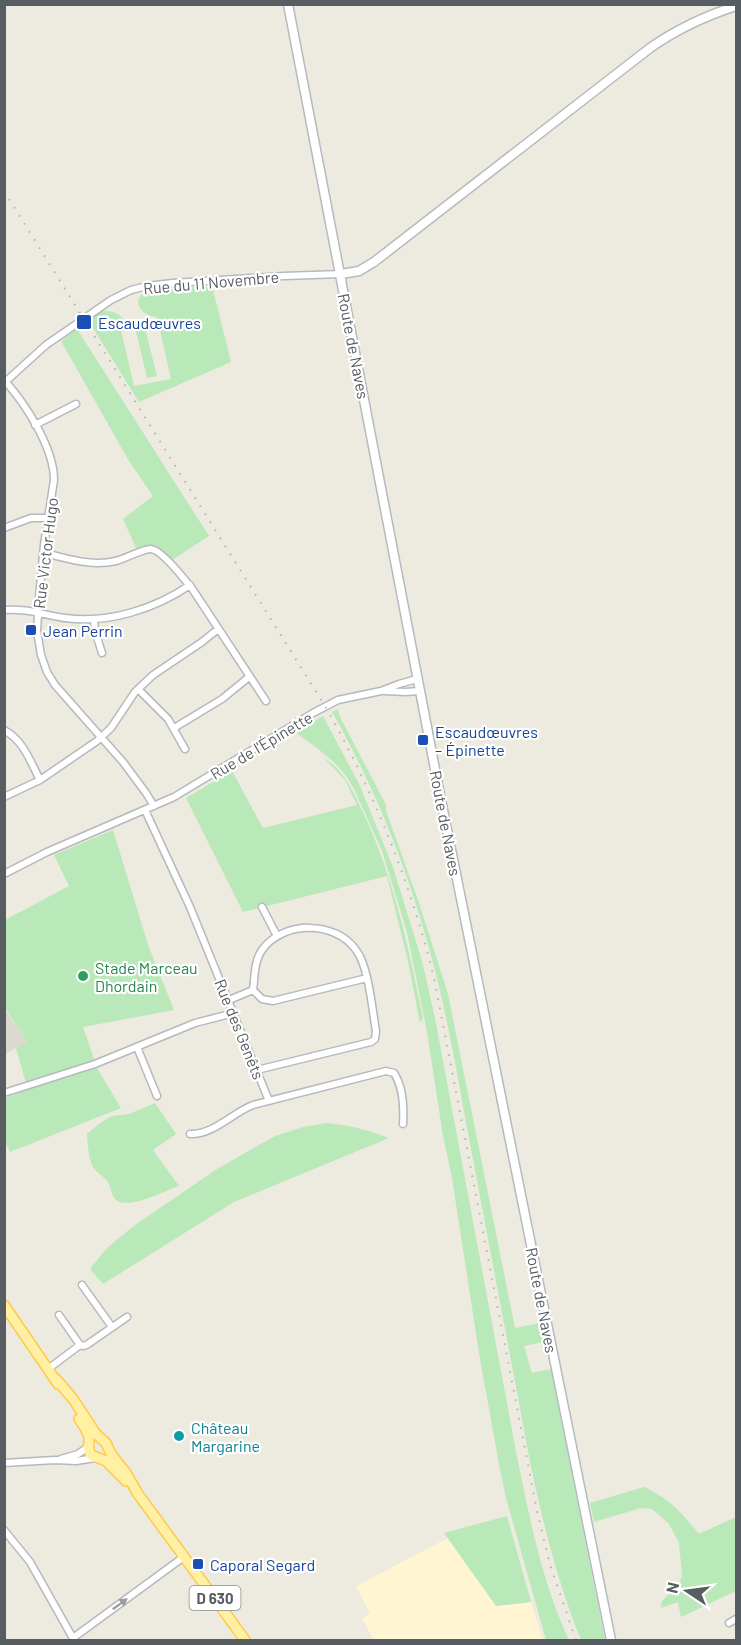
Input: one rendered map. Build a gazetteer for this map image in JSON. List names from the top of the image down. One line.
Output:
{"streets":{"main road":["Route de Naves","D 630"],"street":["Rue du 11 Novembre","Rue Victor Hugo","Rue de l'Épinette","Rue des Genêts"]},"crossings":[["Rue du 11 Novembre","Route de Naves"],["Rue du 11 Novembre","Rue Victor Hugo"],["Route de Naves","Rue de l'Épinette"],["Rue Victor Hugo","Rue de l'Épinette"],["Rue de l'Épinette","Rue des Genêts"]],"places":{"transit":["Escaudœuvres","Jean Perrin","Escaudœuvres – Épinette","Caporal Segard"],"other":["Stade Marceau Dhordain","Château Margarine"]},"north":"left"}
